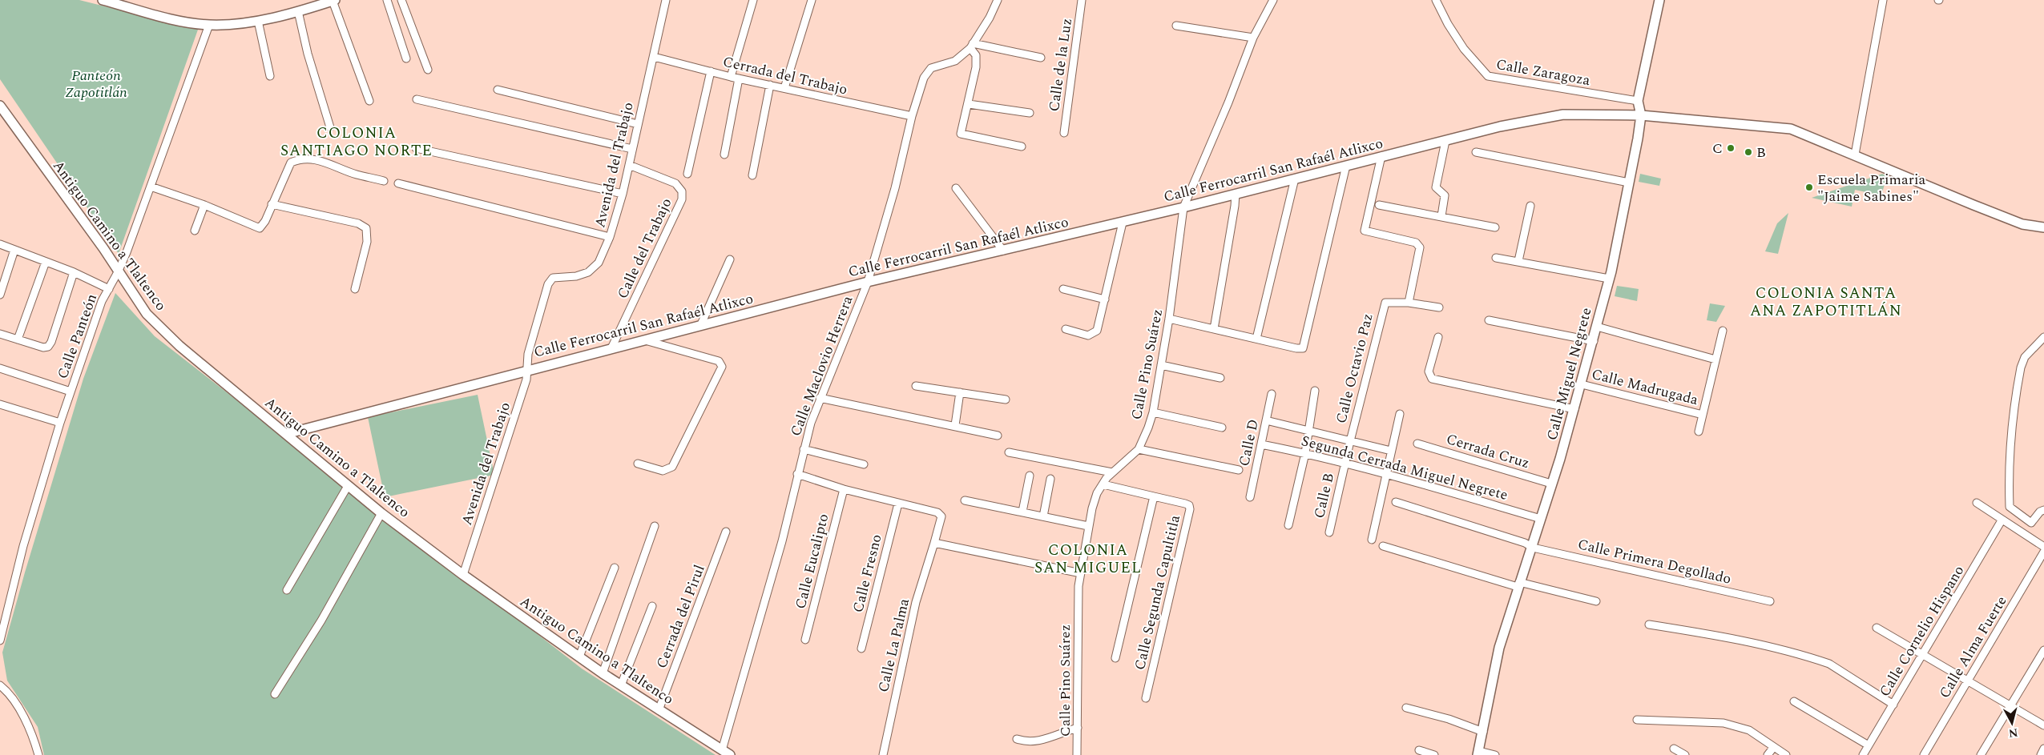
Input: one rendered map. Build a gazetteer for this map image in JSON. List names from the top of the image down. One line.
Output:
{"streets":{"street":["Calle de la Luz","Calle Zaragoza","Cerrada del Trabajo","Avenida del Trabajo","Calle Ferrocarril San Rafaél Atlixco","Antiguo Camino a Tlaltenco","Calle del Trabajo","Calle Panteón","Calle Pino Suárez","Calle Maclovio Herrera","Calle Octavio Paz","Calle Miguel Negrete","Calle Madrugada","Calle D","Cerrada Cruz","Segunda Cerrada Miguel Negrete","Calle B","Calle Eucalipto","Calle Primera Degollado","Calle Fresno","Calle Segunda Capultitla","Cerrada del Pirul","Calle Cornelio Hispano","Calle La Palma","Calle Alma Fuerte"]},"crossings":[["Calle Zaragoza","Calle Miguel Negrete"],["Cerrada del Trabajo","Avenida del Trabajo"],["Cerrada del Trabajo","Calle Maclovio Herrera"],["Avenida del Trabajo","Calle Ferrocarril San Rafaél Atlixco"],["Avenida del Trabajo","Antiguo Camino a Tlaltenco"],["Avenida del Trabajo","Calle del Trabajo"],["Calle Ferrocarril San Rafaél Atlixco","Antiguo Camino a Tlaltenco"],["Calle Ferrocarril San Rafaél Atlixco","Calle del Trabajo"],["Calle Ferrocarril San Rafaél Atlixco","Calle Pino Suárez"],["Calle Ferrocarril San Rafaél Atlixco","Calle Maclovio Herrera"],["Calle Ferrocarril San Rafaél Atlixco","Calle Miguel Negrete"],["Antiguo Camino a Tlaltenco","Calle Panteón"],["Antiguo Camino a Tlaltenco","Calle Maclovio Herrera"],["Antiguo Camino a Tlaltenco","Cerrada del Pirul"],["Calle Octavio Paz","Calle B"],["Calle Miguel Negrete","Calle Madrugada"],["Calle Miguel Negrete","Cerrada Cruz"],["Calle Miguel Negrete","Segunda Cerrada Miguel Negrete"],["Calle Miguel Negrete","Calle Primera Degollado"],["Calle D","Segunda Cerrada Miguel Negrete"],["Segunda Cerrada Miguel Negrete","Calle B"],["Calle Fresno","Calle La Palma"]],"districts":["COLONIA SANTIAGO NORTE","COLONIA SANTA ANA ZAPOTITLÁN","COLONIA SAN MIGUEL"],"parks":["Panteón Zapotitlán"],"places":["C","B","Escuela Primaria \"Jaime Sabines\""],"north":"bottom"}
